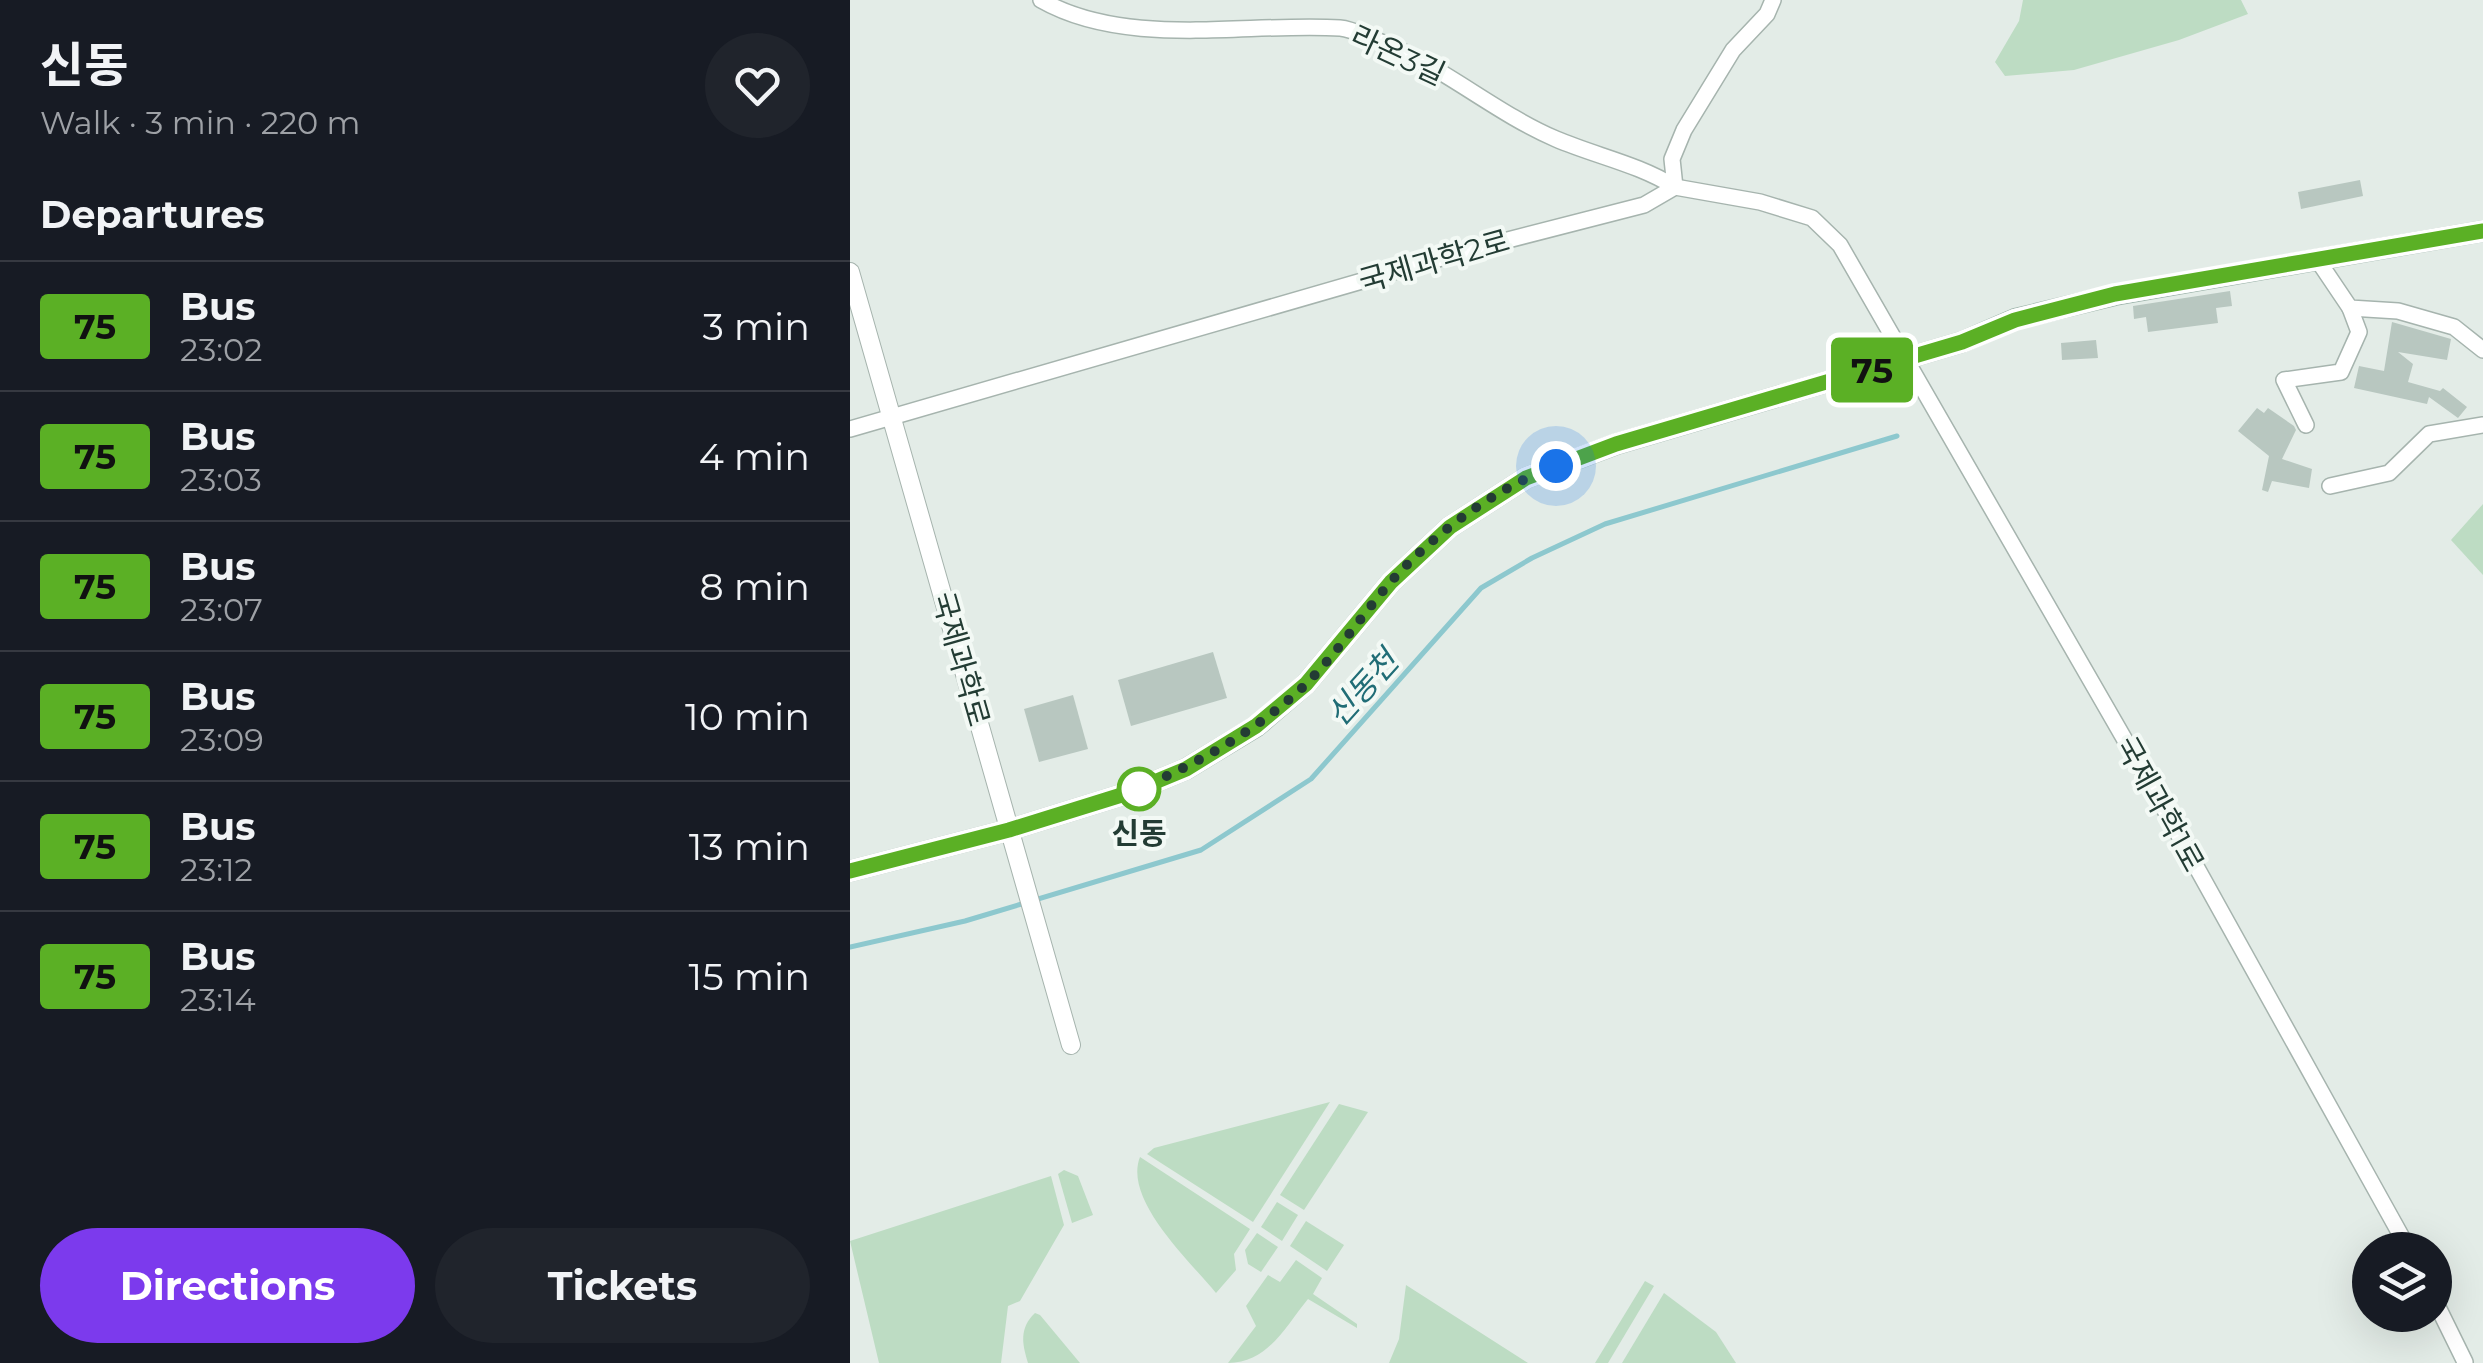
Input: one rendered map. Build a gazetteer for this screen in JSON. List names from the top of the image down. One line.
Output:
{"streets":{"street":["라온3길","국제과학2로","국제과학로","국제과학1로"]},"crossings":[["라온3길","국제과학2로"],["국제과학2로","국제과학로"]],"water":["신동천"],"places":["신동"],"lines":["bus line 75"],"page":{"heading":[["신동","Walk · 3 min · 220 m"],"Departures"],"on_map":"75","list":[{"mark":"75","name":"Bus","note":"23:02","value":"3 min"},{"mark":"75","name":"Bus","note":"23:03","value":"4 min"},{"mark":"75","name":"Bus","note":"23:07","value":"8 min"},{"mark":"75","name":"Bus","note":"23:09","value":"10 min"},{"mark":"75","name":"Bus","note":"23:12","value":"13 min"},{"mark":"75","name":"Bus","note":"23:14","value":"15 min"}],"buttons":["Directions","Tickets"]}}
